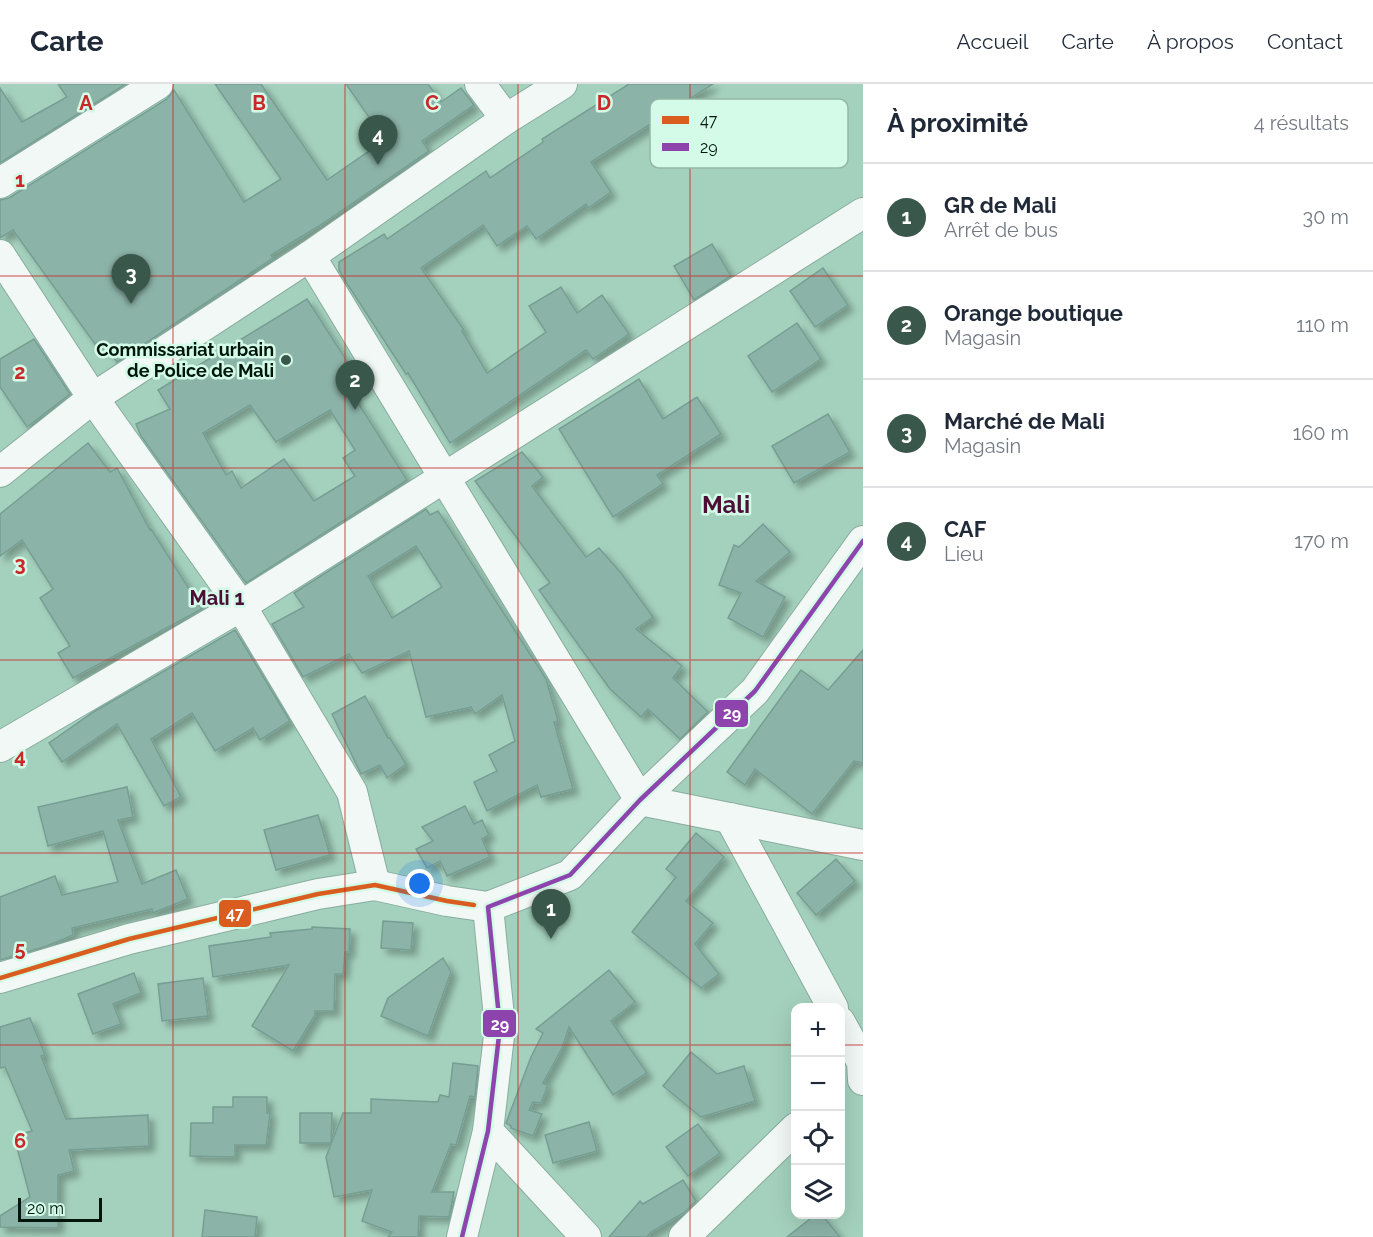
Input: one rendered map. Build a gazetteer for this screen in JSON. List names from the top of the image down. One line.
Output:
{"districts":["Mali","Mali 1"],"places":["Commissariat urbain de Police de Mali"],"lines":["transit line 29","transit line 47"],"legend":["47","29"],"scale_bar":"20 m","page":{"header":"Carte","nav":["Accueil","Carte","À propos","Contact"],"heading":["À proximité","4 résultats"],"pins":["4","3","2","1"],"list":[{"mark":"1","name":"GR de Mali","note":"Arrêt de bus","value":"30 m"},{"mark":"2","name":"Orange boutique","note":"Magasin","value":"110 m"},{"mark":"3","name":"Marché de Mali","note":"Magasin","value":"160 m"},{"mark":"4","name":"CAF","note":"Lieu","value":"170 m"}],"map_buttons":["+","−"],"scale":"20 m"},"grid":{"columns":["A","B","C","D"],"rows":["1","2","3","4","5","6"]}}
